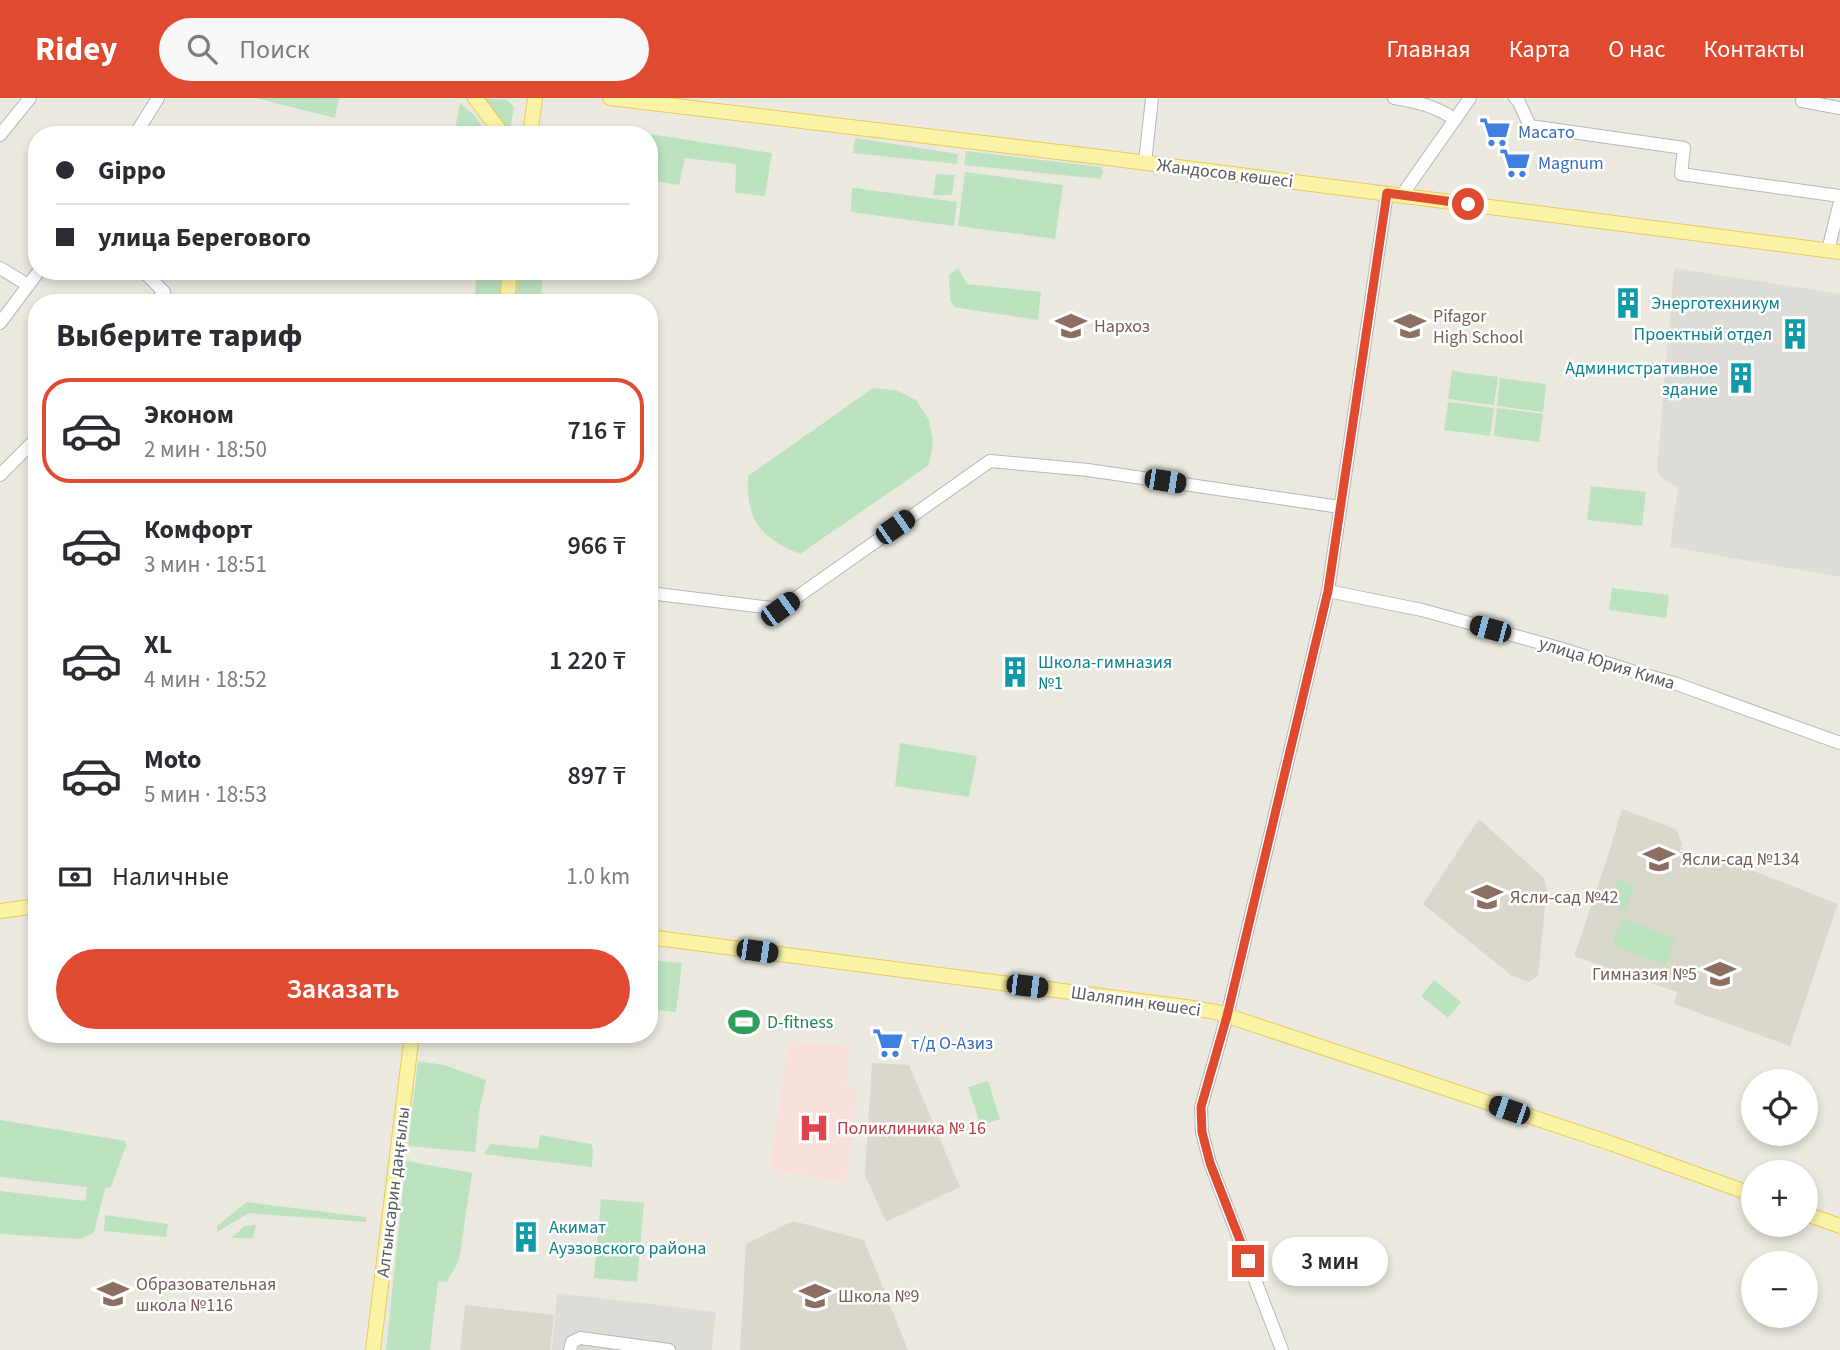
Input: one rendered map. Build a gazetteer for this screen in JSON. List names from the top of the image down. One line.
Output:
{"streets":{"main road":["Жандосов көшесі","Шаляпин көшесі","Алтынсарин даңғылы"],"street":["улица Юрия Кима"]},"places":{"supermarket":["Масато","Magnum","т/д О-Азиз"],"building":["Энерготехникум","Проектный отдел","Административное здание","Школа-гимназия №1","Акимат Ауэзовского района"],"school or university":["Нархоз","Pifagor High School","Ясли-сад №134","Ясли-сад №42","Гимназия №5","Образовательная школа №116","Школа №9"],"sports":["D-fitness"],"hospital":["Поликлиника № 16"]},"page":{"header":"Ridey","search":"Поиск","nav":["Главная","Карта","О нас","Контакты"],"banner":["Gippo","улица Берегового"],"heading":"Выберите тариф","list":[{"name":"Эконом","note":"2 мин · 18:50","value":"716 ₸"},{"name":"Комфорт","note":"3 мин · 18:51","value":"966 ₸"},{"name":"XL","note":"4 мин · 18:52","value":"1 220 ₸"},{"name":"Moto","note":"5 мин · 18:53","value":"897 ₸"}],"pay":["Наличные","1.0 km"],"buttons":"Заказать","map_buttons":["+","−"],"bubble":"3 мин"}}
